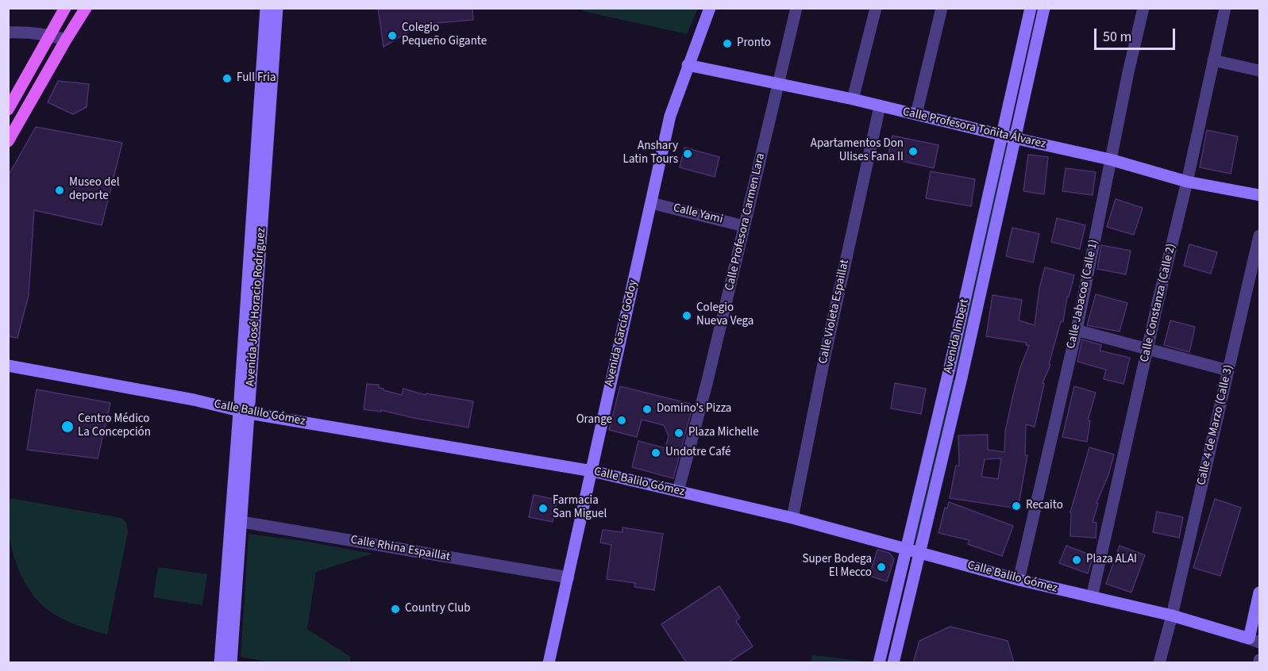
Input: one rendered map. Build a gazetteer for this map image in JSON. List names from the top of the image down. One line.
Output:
{"streets":{"street":["Calle Profesora Toñita Álvarez","Calle Yami","Calle Profesora Carmen Lara","Calle Jabacoa (Calle 1)","Calle Constanza (Calle 2)","Avenida José Horacio Rodríguez","Calle Violeta Espaillat","Avenida García Godoy","Avenida Imbert","Calle Balilo Gómez","Calle 4 de Marzo (Calle 3)","Calle Rhina Espaillat"]},"crossings":[["Calle Profesora Toñita Álvarez","Calle Profesora Carmen Lara"],["Calle Profesora Toñita Álvarez","Calle Jabacoa (Calle 1)"],["Calle Profesora Toñita Álvarez","Calle Constanza (Calle 2)"],["Calle Profesora Toñita Álvarez","Calle Violeta Espaillat"],["Calle Profesora Toñita Álvarez","Avenida García Godoy"],["Calle Profesora Toñita Álvarez","Avenida Imbert"],["Calle Yami","Calle Profesora Carmen Lara"],["Calle Yami","Avenida García Godoy"],["Calle Profesora Carmen Lara","Calle Balilo Gómez"],["Calle Jabacoa (Calle 1)","Calle Balilo Gómez"],["Calle Constanza (Calle 2)","Calle Balilo Gómez"],["Avenida José Horacio Rodríguez","Calle Balilo Gómez"],["Avenida José Horacio Rodríguez","Calle Rhina Espaillat"],["Calle Violeta Espaillat","Calle Balilo Gómez"],["Avenida García Godoy","Calle Balilo Gómez"],["Avenida García Godoy","Calle Rhina Espaillat"],["Avenida Imbert","Calle Balilo Gómez"],["Calle Balilo Gómez","Calle 4 de Marzo (Calle 3)"]],"places":["Colegio Pequeño Gigante","Pronto","Full Fria","Apartamentos Don Ulises Fana II","Anshary Latin Tours","Museo del deporte","Colegio Nueva Vega","Domino's Pizza","Orange","Centro Médico La Concepción","Plaza Michelle","Undotre Café","Recaito","Farmacia San Miguel","Plaza ALAI","Super Bodega El Mecco","Country Club"],"scale_bar":"50 m"}
